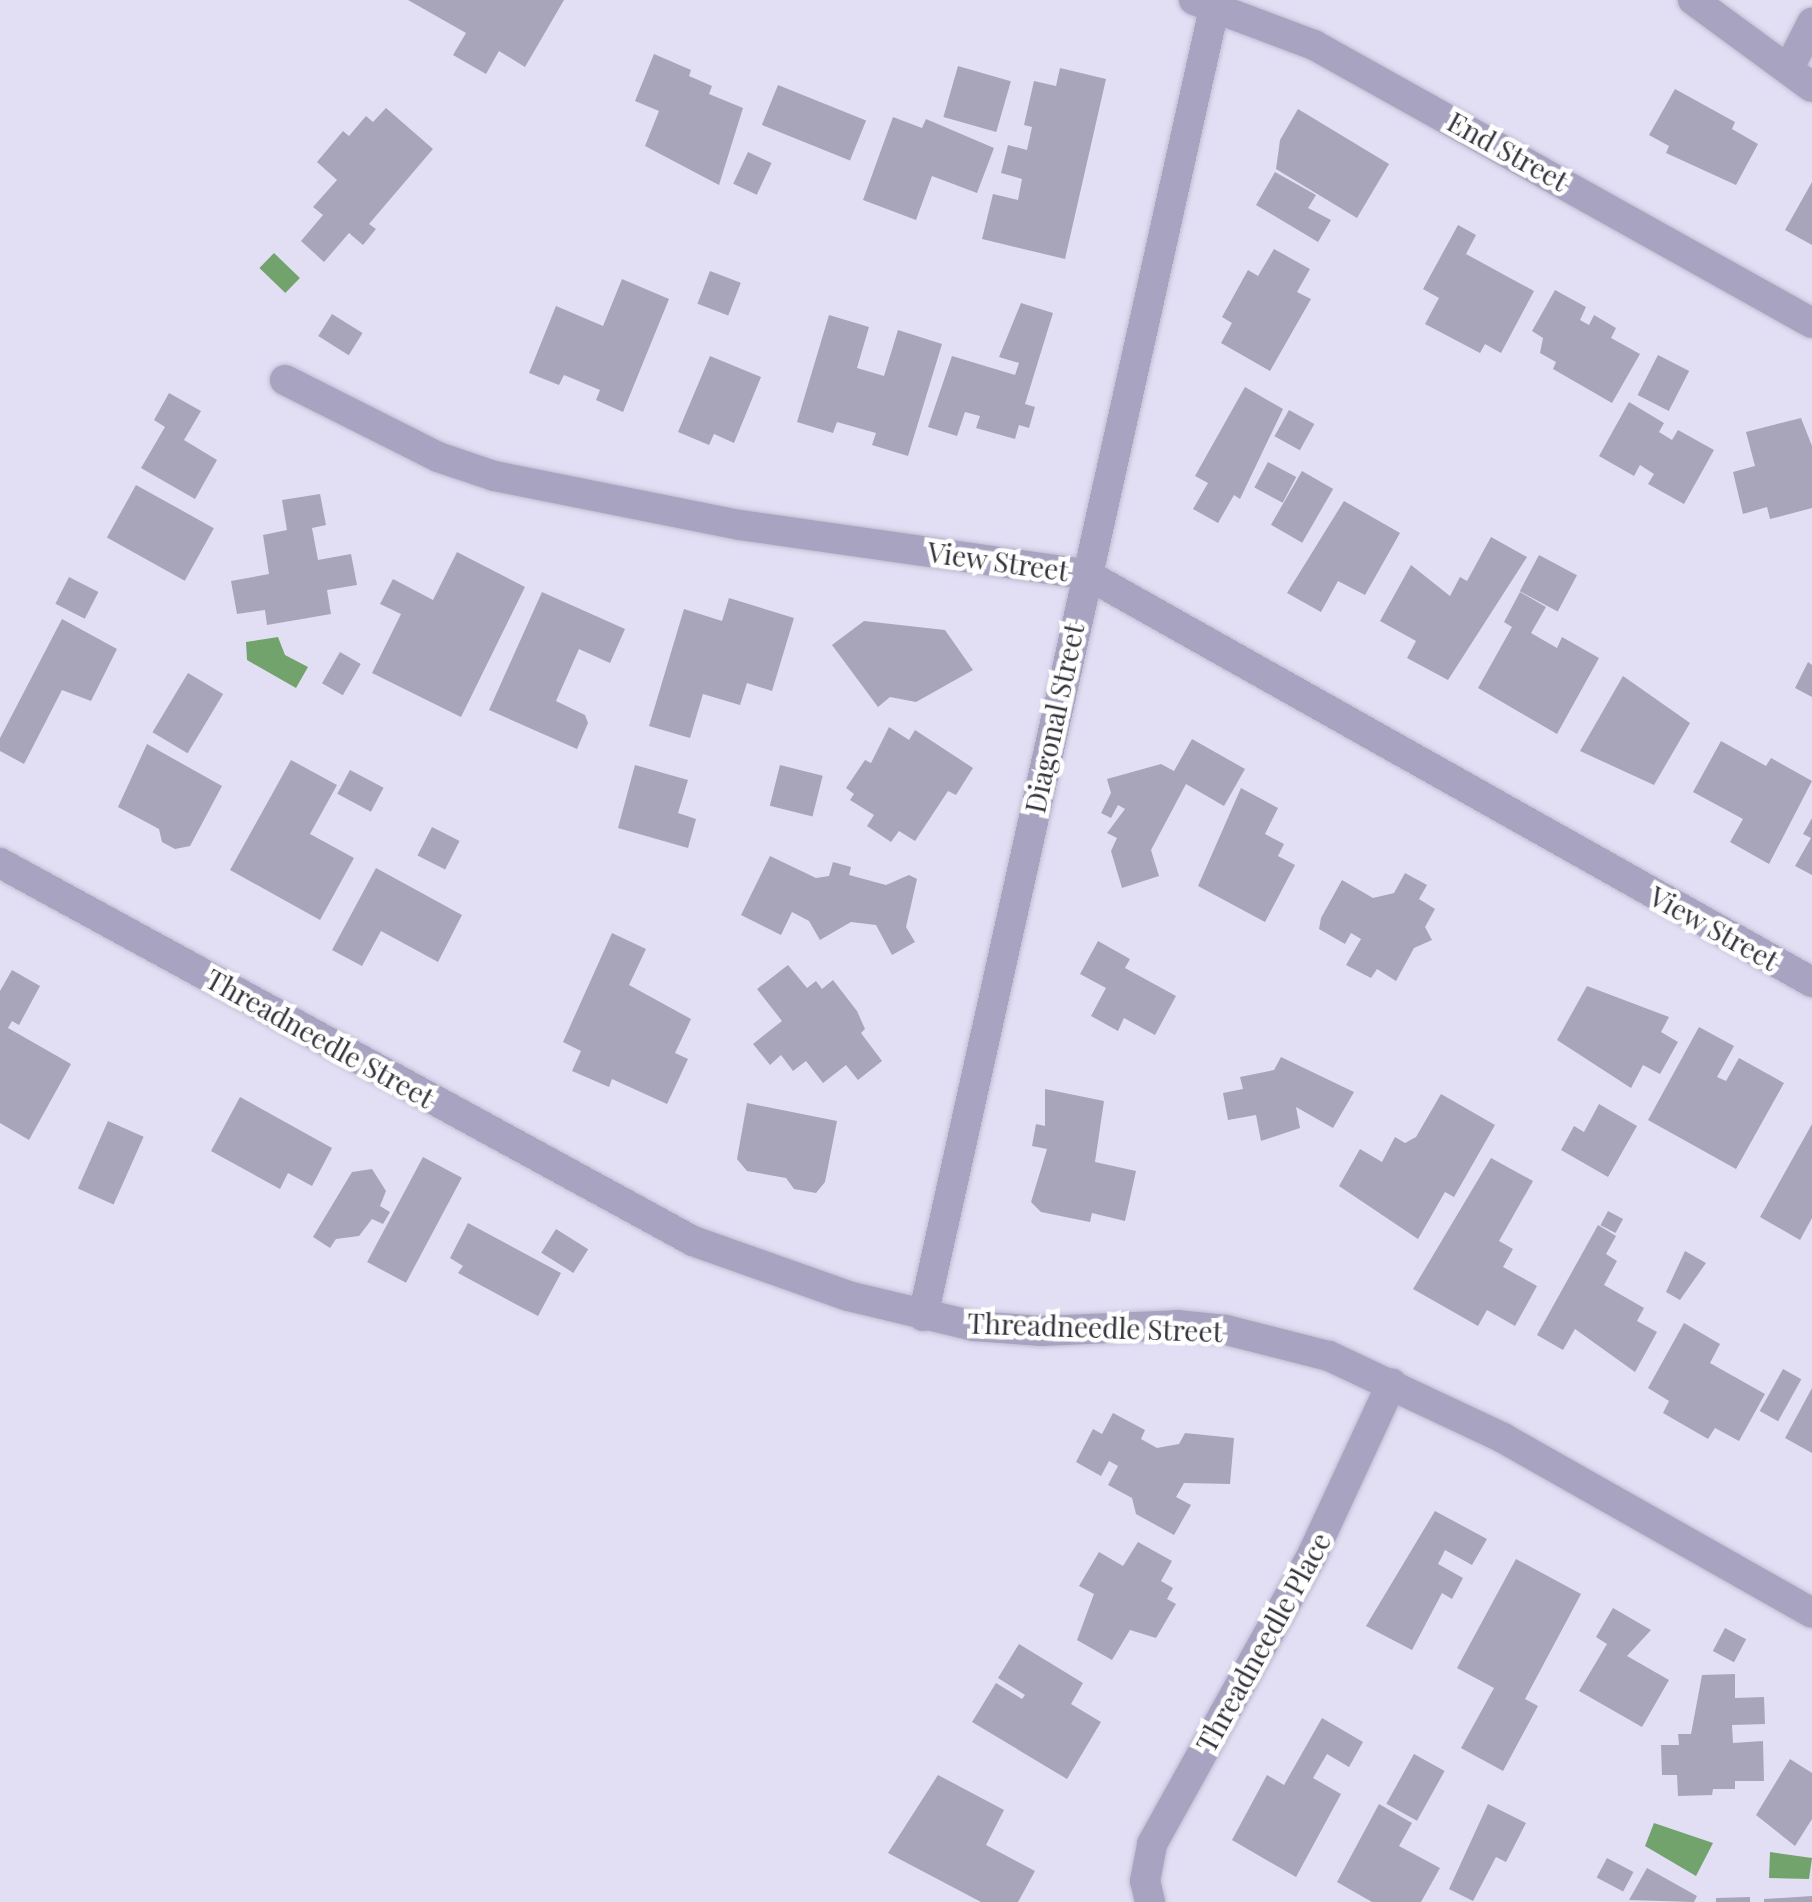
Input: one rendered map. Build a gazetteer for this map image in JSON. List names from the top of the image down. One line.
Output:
{"streets":{"street":["End Street","View Street","Diagonal Street","Threadneedle Street","Threadneedle Place"]},"crossings":[["End Street","Diagonal Street"],["View Street","Diagonal Street"],["Diagonal Street","Threadneedle Street"],["Threadneedle Street","Threadneedle Place"]]}
